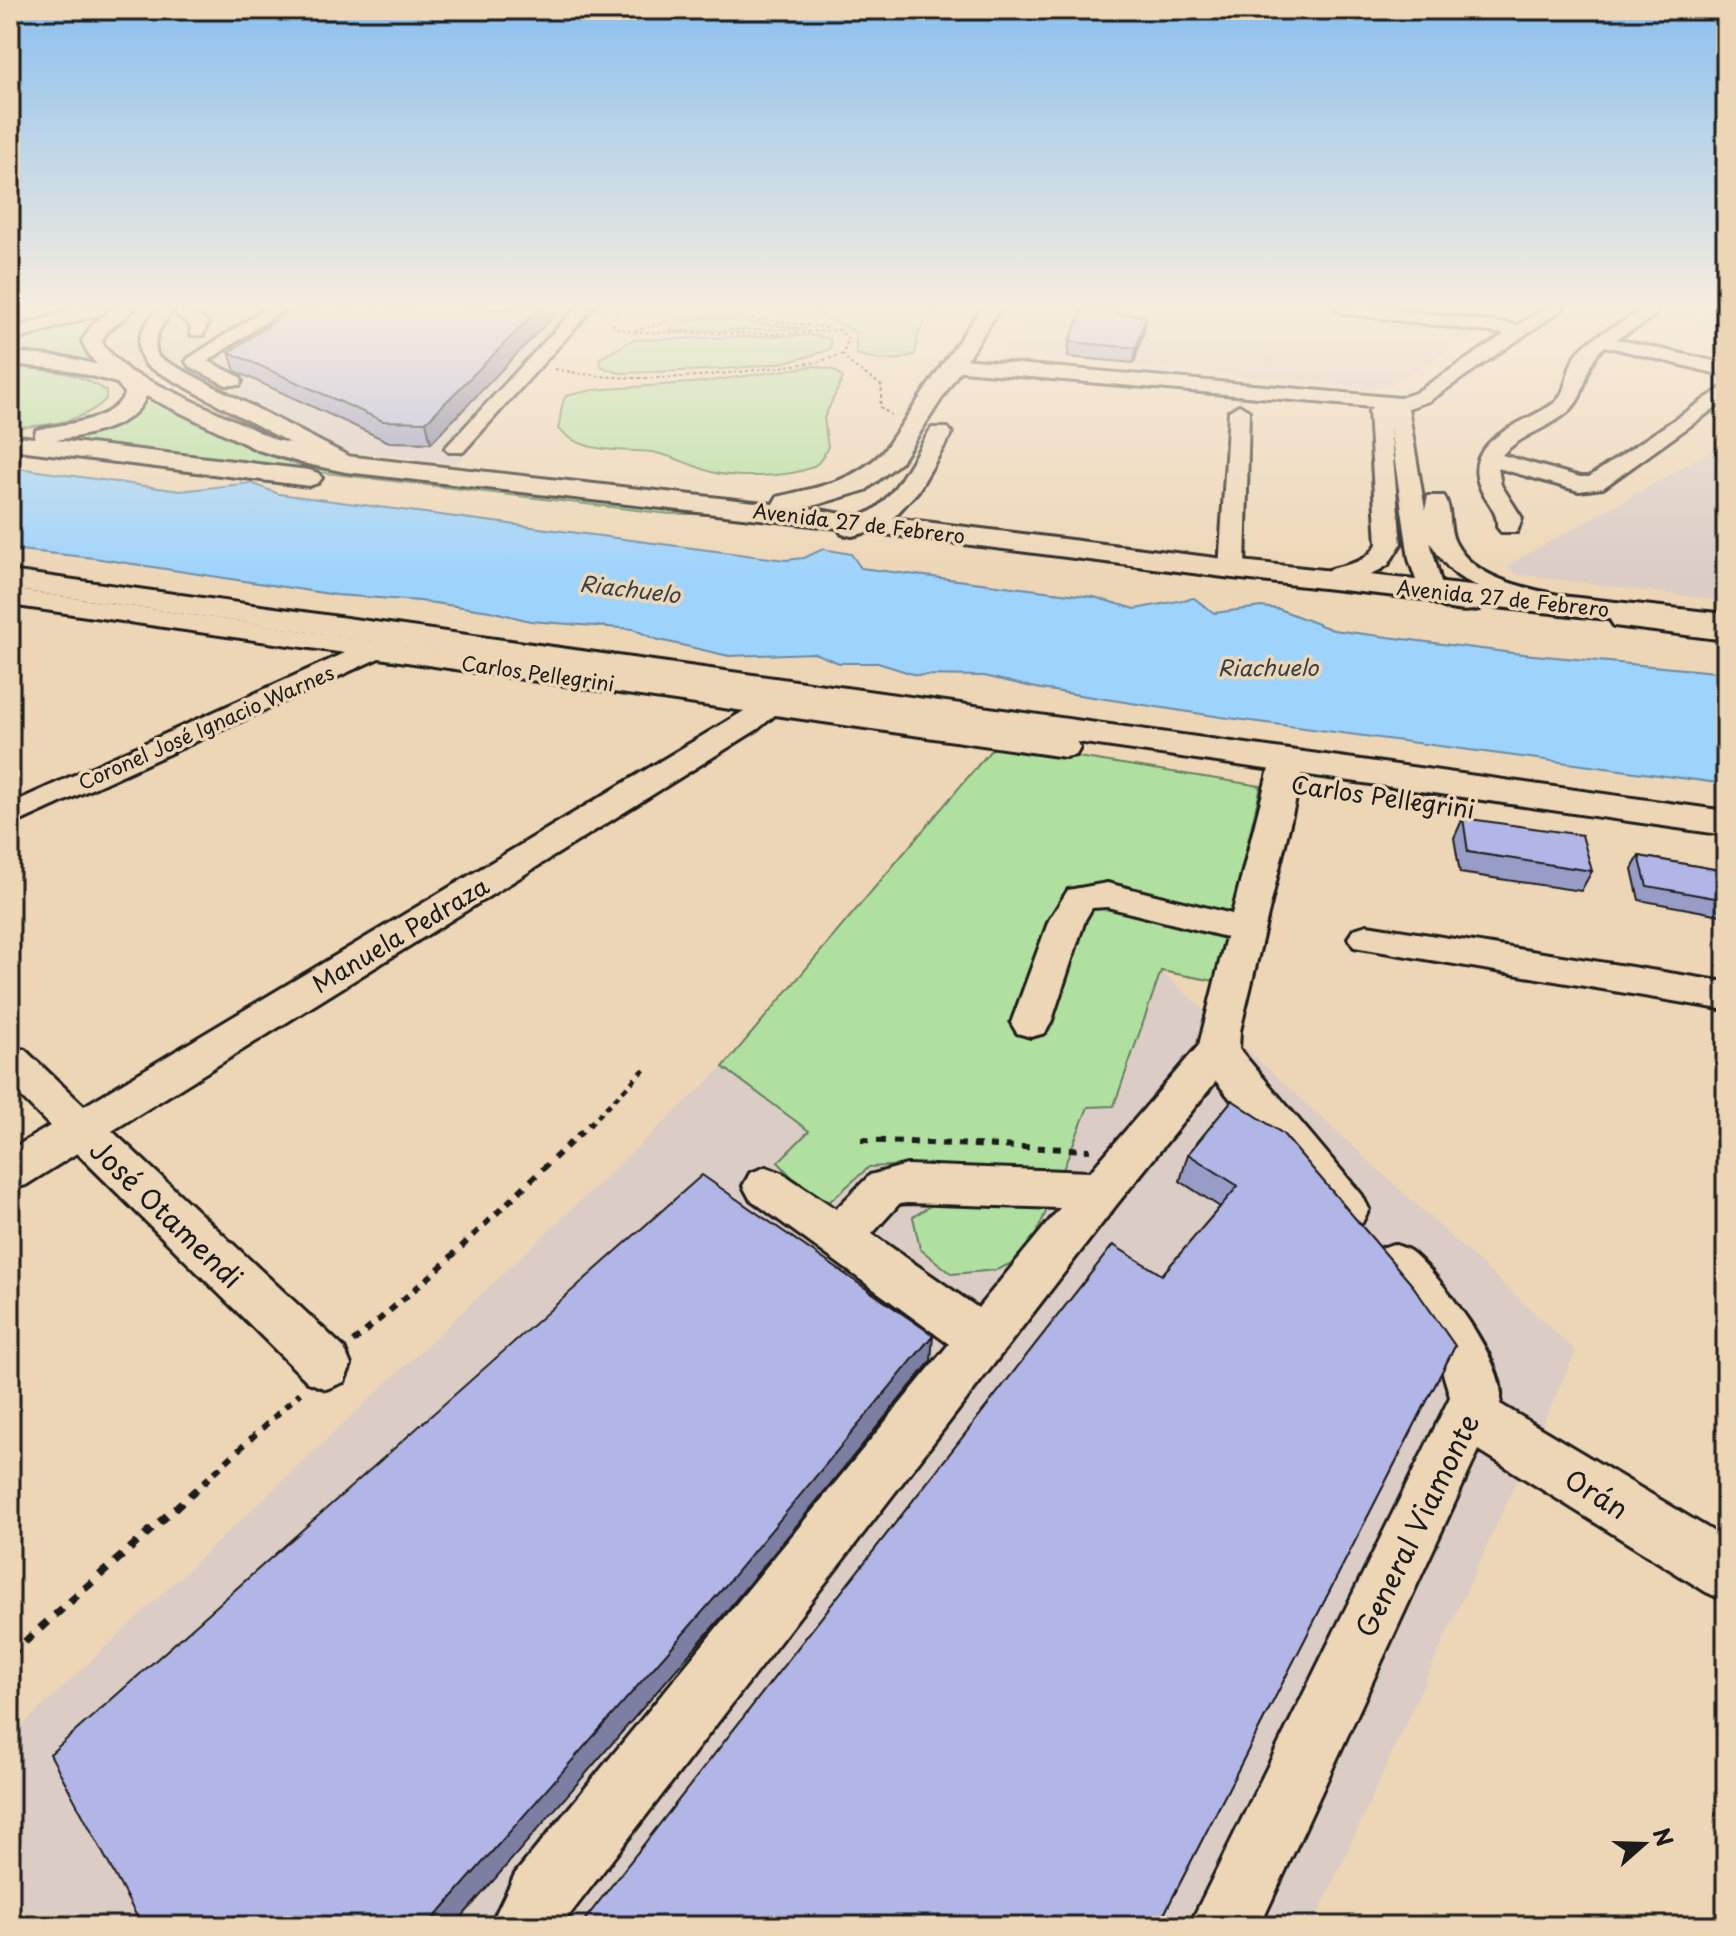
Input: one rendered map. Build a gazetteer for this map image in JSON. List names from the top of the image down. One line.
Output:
{"streets":{"main road":["Avenida 27 de Febrero","Carlos Pellegrini"],"street":["Coronel José Ignacio Warnes","Manuela Pedraza","José Otamendi","Orán","General Viamonte"]},"crossings":[["Carlos Pellegrini","Coronel José Ignacio Warnes"],["Carlos Pellegrini","Manuela Pedraza"],["Manuela Pedraza","José Otamendi"],["Orán","General Viamonte"]],"water":["Riachuelo"],"north":"right"}
